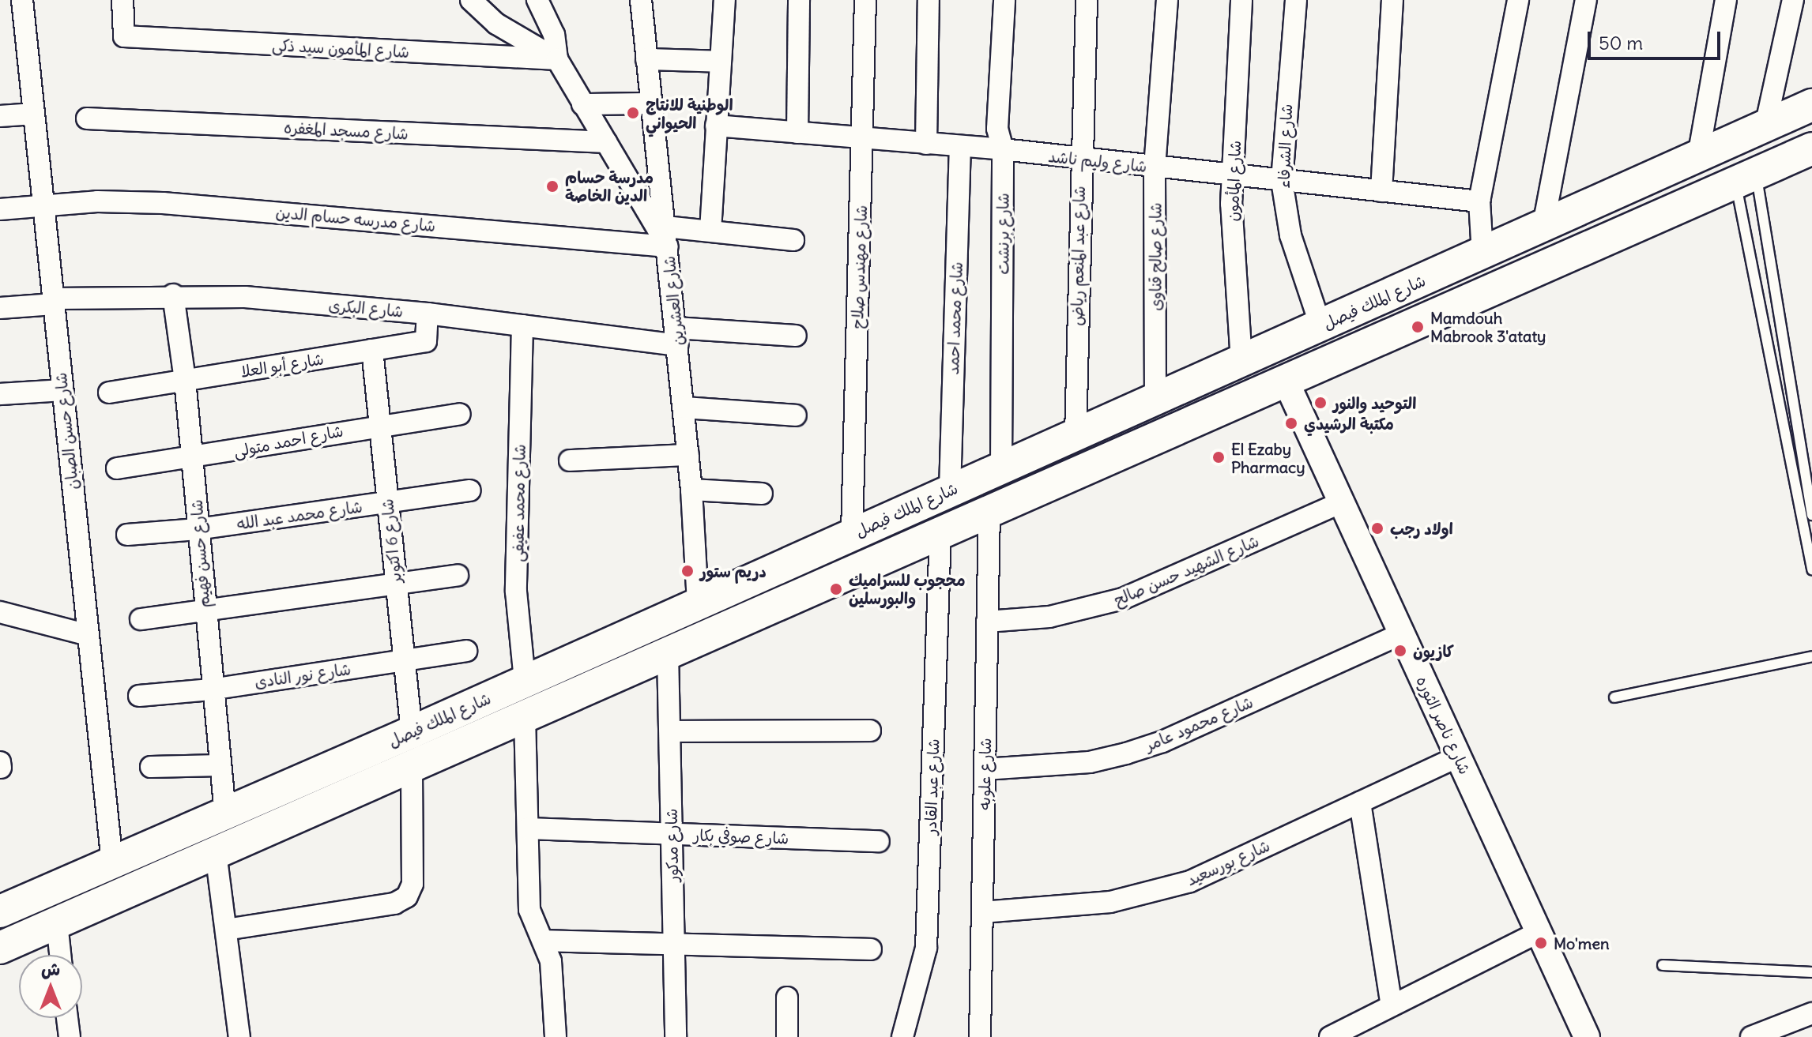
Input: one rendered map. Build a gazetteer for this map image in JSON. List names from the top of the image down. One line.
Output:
{"streets":{"main road":["شارع الملك فيصل"],"street":["شارع المأمون سيد ذكى","شارع مسجد المغفره","شارع الشرفاء","شارع وليم ناشد","شارع المأمون","شارع مدرسه حسام الدين","شارع برنشت","شارع عبد المنعم رياض","شارع صالح قناوى","شارع مهندس صلاح","شارع العشرين","شارع البكرى","شارع محمد احمد","شارع أبو العلا","شارع حسن الصبان","شارع احمد متولى","شارع محمد عفيفى","شارع محمد عبد الله","شارع 6 اكتوبر","شارع حسن فهيم","شارع الشهيد حسن صالح","شارع نور النادى","شارع محمود عامر","شارع ناصر الثوره","شارع علوبه","شارع عبد القادر","شارع صوفي بكار","شارع مدكور","شارع بورسعيد"]},"crossings":[["شارع الشرفاء","شارع وليم ناشد"],["شارع الشرفاء","شارع الملك فيصل"],["شارع وليم ناشد","شارع المأمون"],["شارع وليم ناشد","شارع برنشت"],["شارع وليم ناشد","شارع عبد المنعم رياض"],["شارع وليم ناشد","شارع صالح قناوى"],["شارع وليم ناشد","شارع مهندس صلاح"],["شارع وليم ناشد","شارع محمد احمد"],["شارع المأمون","شارع الملك فيصل"],["شارع مدرسه حسام الدين","شارع العشرين"],["شارع مدرسه حسام الدين","شارع حسن الصبان"],["شارع برنشت","شارع الملك فيصل"],["شارع عبد المنعم رياض","شارع الملك فيصل"],["شارع صالح قناوى","شارع الملك فيصل"],["شارع مهندس صلاح","شارع الملك فيصل"],["شارع العشرين","شارع الملك فيصل"],["شارع العشرين","شارع البكرى"],["شارع الملك فيصل","شارع محمد احمد"],["شارع الملك فيصل","شارع حسن الصبان"],["شارع الملك فيصل","شارع محمد عفيفى"],["شارع الملك فيصل","شارع 6 اكتوبر"],["شارع الملك فيصل","شارع حسن فهيم"],["شارع الملك فيصل","شارع ناصر الثوره"],["شارع الملك فيصل","شارع علوبه"],["شارع الملك فيصل","شارع عبد القادر"],["شارع الملك فيصل","شارع مدكور"],["شارع البكرى","شارع أبو العلا"],["شارع البكرى","شارع حسن الصبان"],["شارع البكرى","شارع محمد عفيفى"],["شارع البكرى","شارع حسن فهيم"],["شارع أبو العلا","شارع 6 اكتوبر"],["شارع أبو العلا","شارع حسن فهيم"],["شارع احمد متولى","شارع 6 اكتوبر"],["شارع احمد متولى","شارع حسن فهيم"],["شارع محمد عبد الله","شارع 6 اكتوبر"],["شارع محمد عبد الله","شارع حسن فهيم"],["شارع 6 اكتوبر","شارع نور النادى"],["شارع حسن فهيم","شارع نور النادى"],["شارع الشهيد حسن صالح","شارع ناصر الثوره"],["شارع الشهيد حسن صالح","شارع علوبه"],["شارع محمود عامر","شارع ناصر الثوره"],["شارع محمود عامر","شارع علوبه"],["شارع ناصر الثوره","شارع بورسعيد"],["شارع علوبه","شارع بورسعيد"],["شارع صوفي بكار","شارع مدكور"]],"places":["الوطنية للانتاج الحيواني","مدرسة حسام الدين الخاصة","Mamdouh Mabrook 3'ataty","التوحيد والنور","مكتبة الرشيدي","El Ezaby Pharmacy","اولاد رجب","دريم ستور","محجوب للسراميك والبورسلين","كازيون","Mo'men"],"scale_bar":"50 m","north":"top"}
